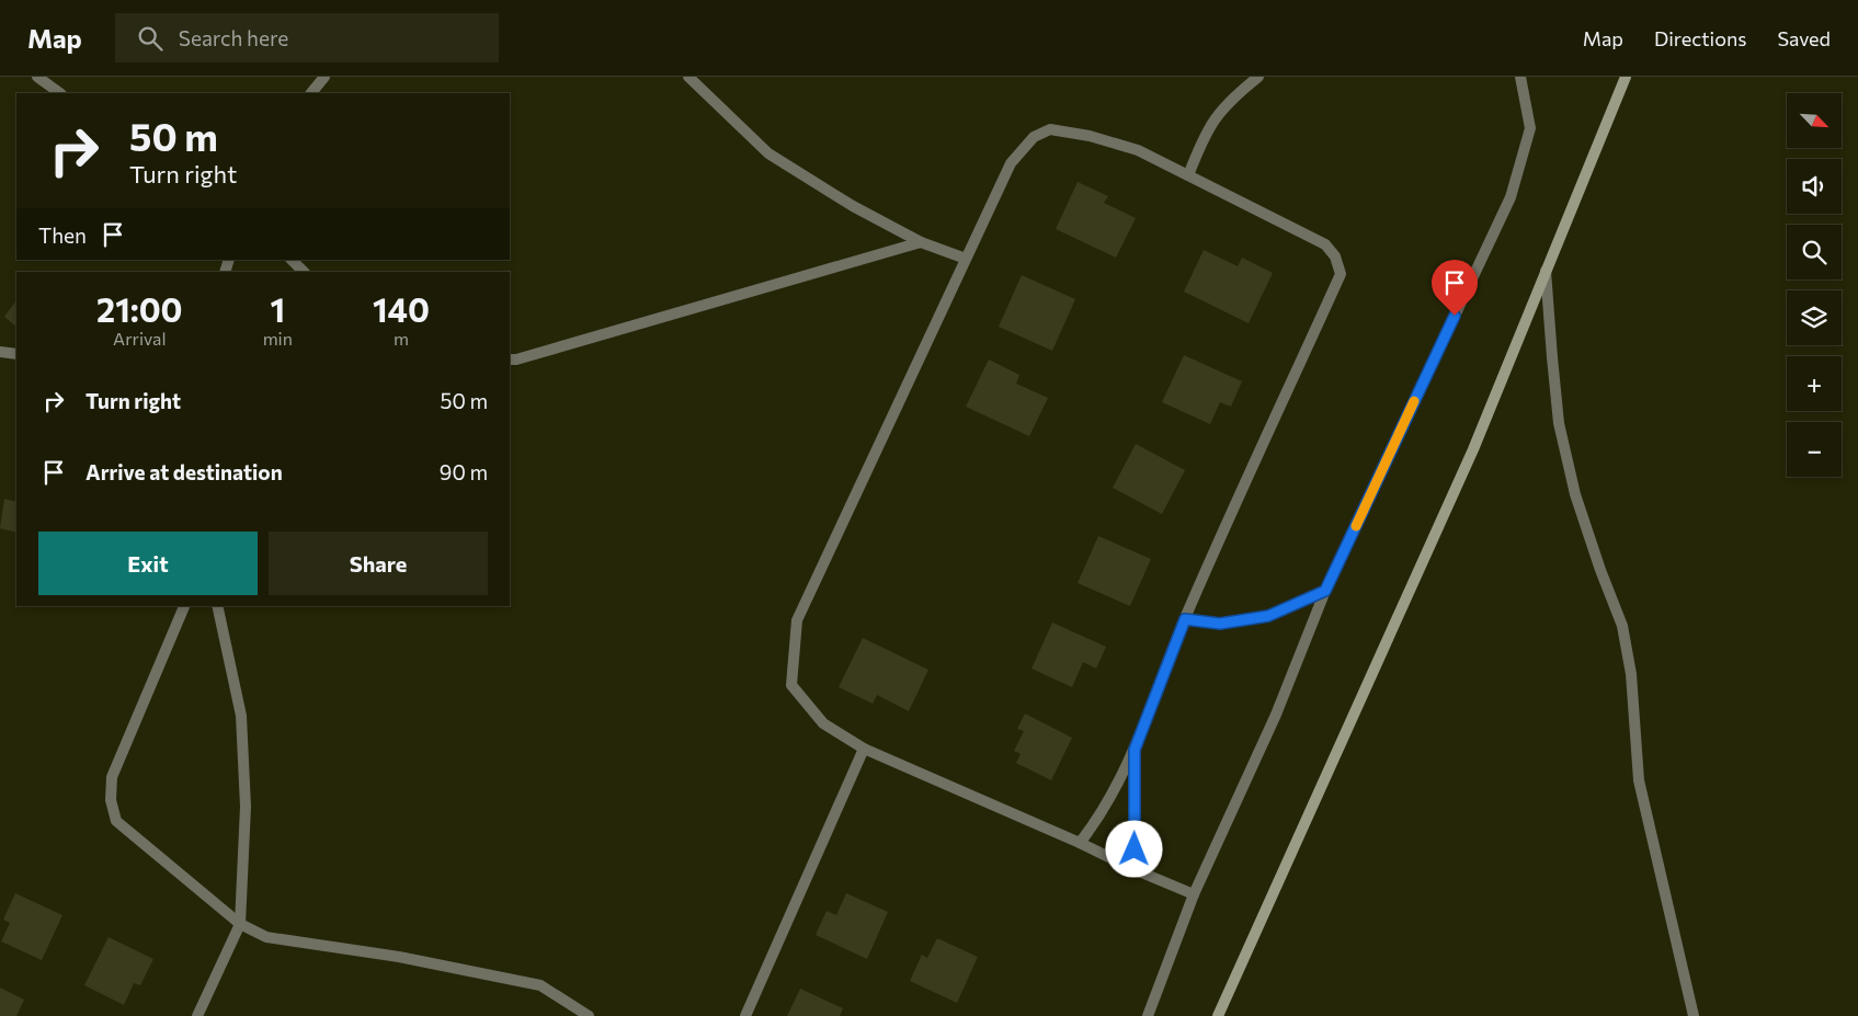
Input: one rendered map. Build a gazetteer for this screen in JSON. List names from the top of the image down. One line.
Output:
{"north":"bottom right","page":{"header":"Map","search":"Search here","nav":["Map","Directions","Saved"],"map_buttons":["+","−"],"turn":["50 m","Turn right"],"then":"Then","eta":["21:00","Arrival","1","min","140","m"],"list":[{"name":"Turn right","value":"50 m"},{"name":"Arrive at destination","value":"90 m"}],"buttons":["Exit","Share"]}}
